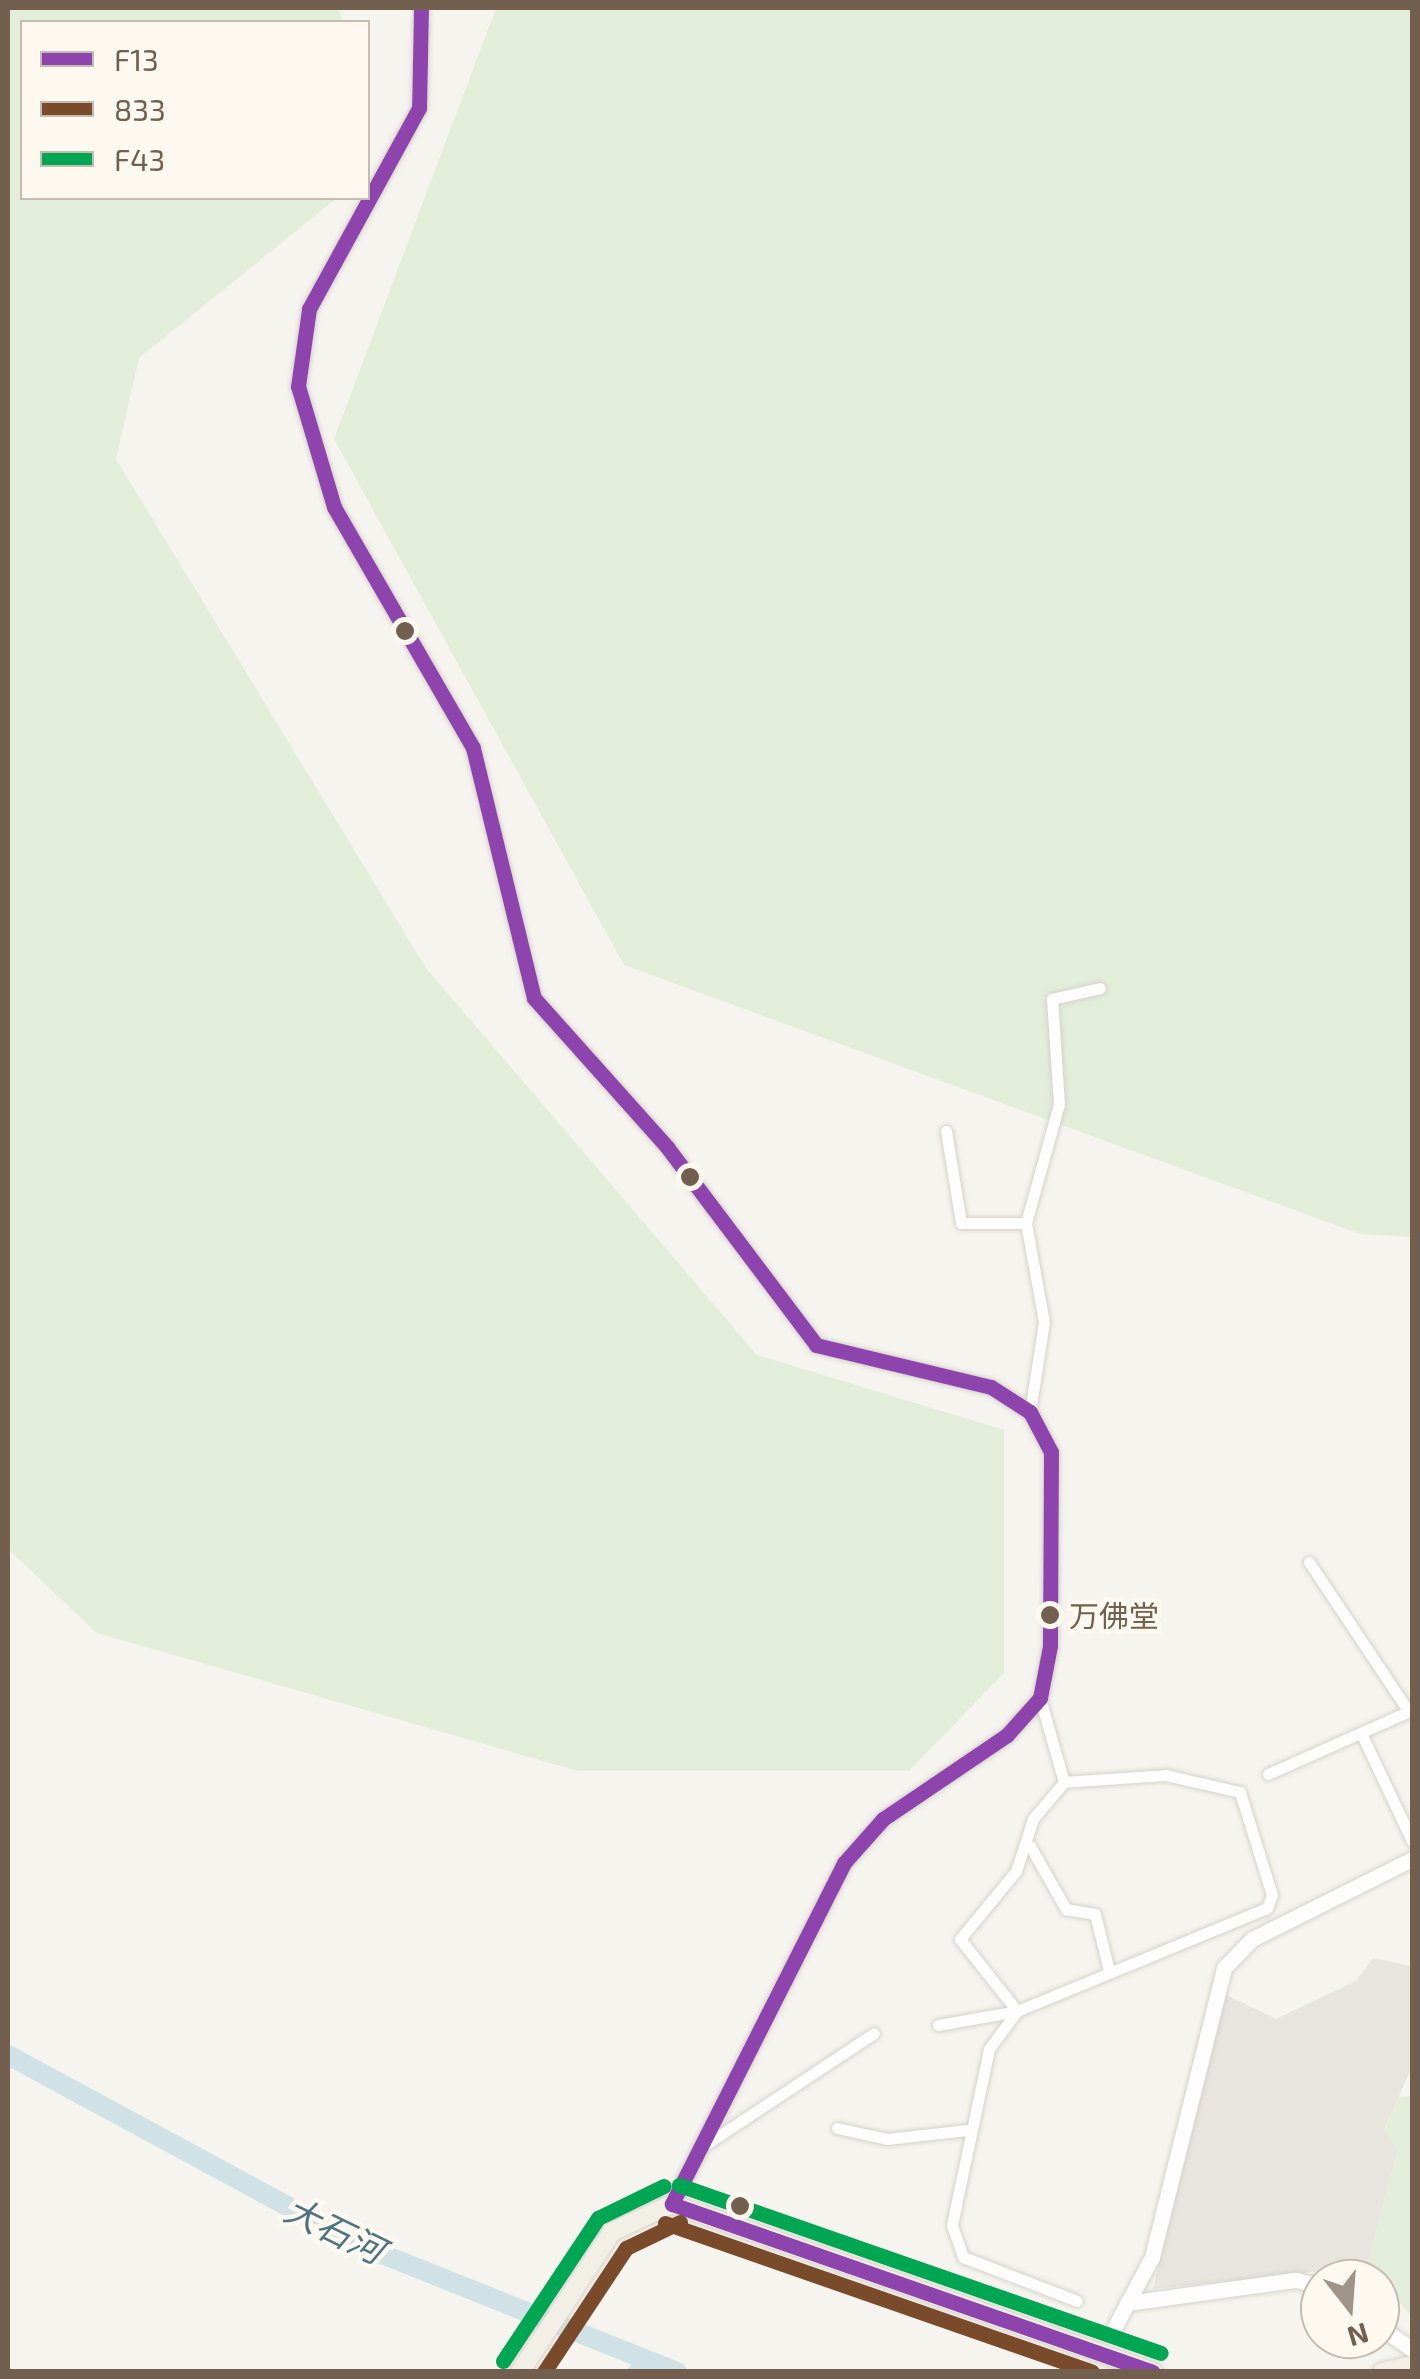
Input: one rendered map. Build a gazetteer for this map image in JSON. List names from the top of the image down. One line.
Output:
{"water":["大石河"],"places":["万佛堂"],"lines":["transit line F13","transit line F43","transit line 833"],"legend":["F13","833","F43"],"north":"bottom"}
